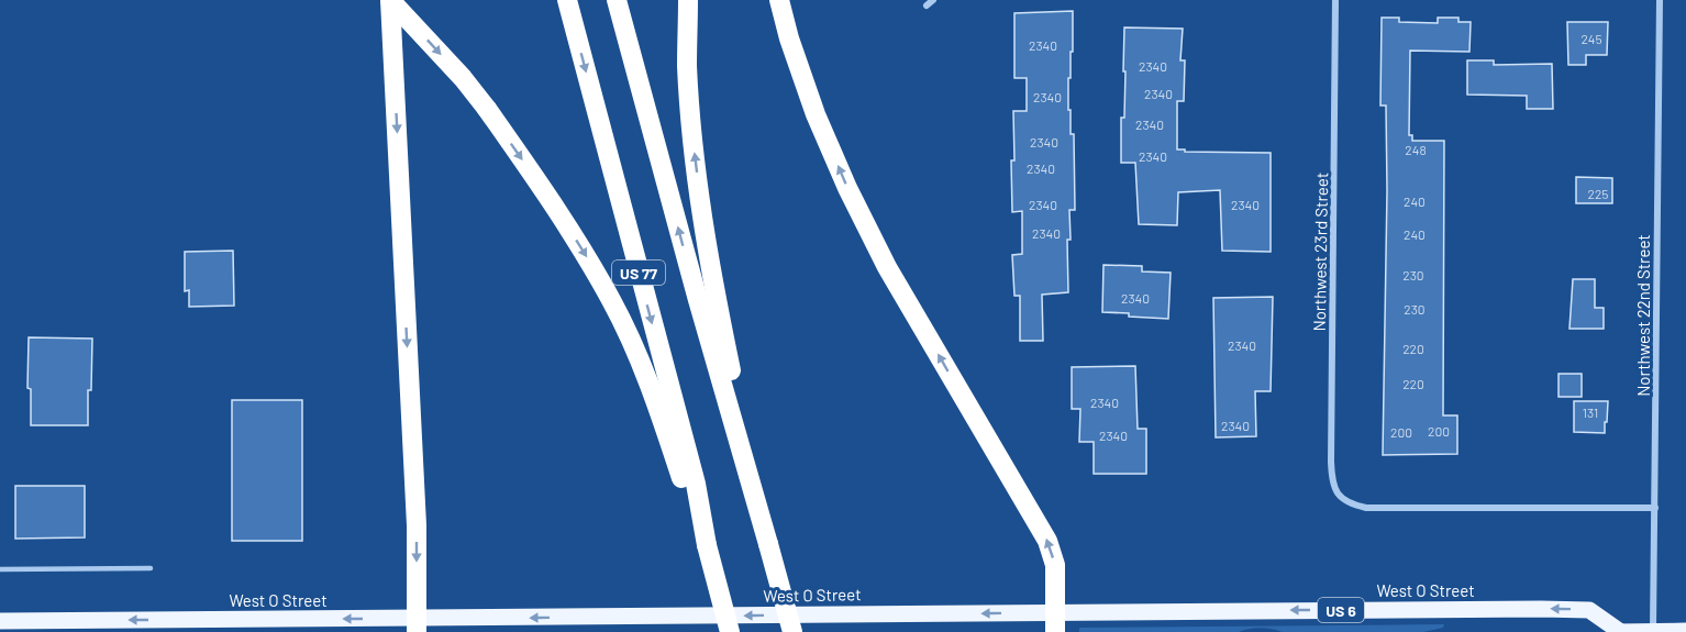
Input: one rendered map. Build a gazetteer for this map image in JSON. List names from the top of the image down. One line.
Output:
{"streets":{"highway":["US 77"],"main road":["West O Street","US 6"],"street":["Northwest 23rd Street","Northwest 22nd Street"]},"crossings":[["Northwest 23rd Street","Northwest 22nd Street"],["Northwest 22nd Street","West O Street"]],"one_way":["West O Street"],"house_numbers":["245","2340","2340","2340","2340","2340","2340","248","2340","2340","225","240","2340","2340","2340","240","230","2340","230","2340","220","220","2340","131","2340","200","200","2340"]}
